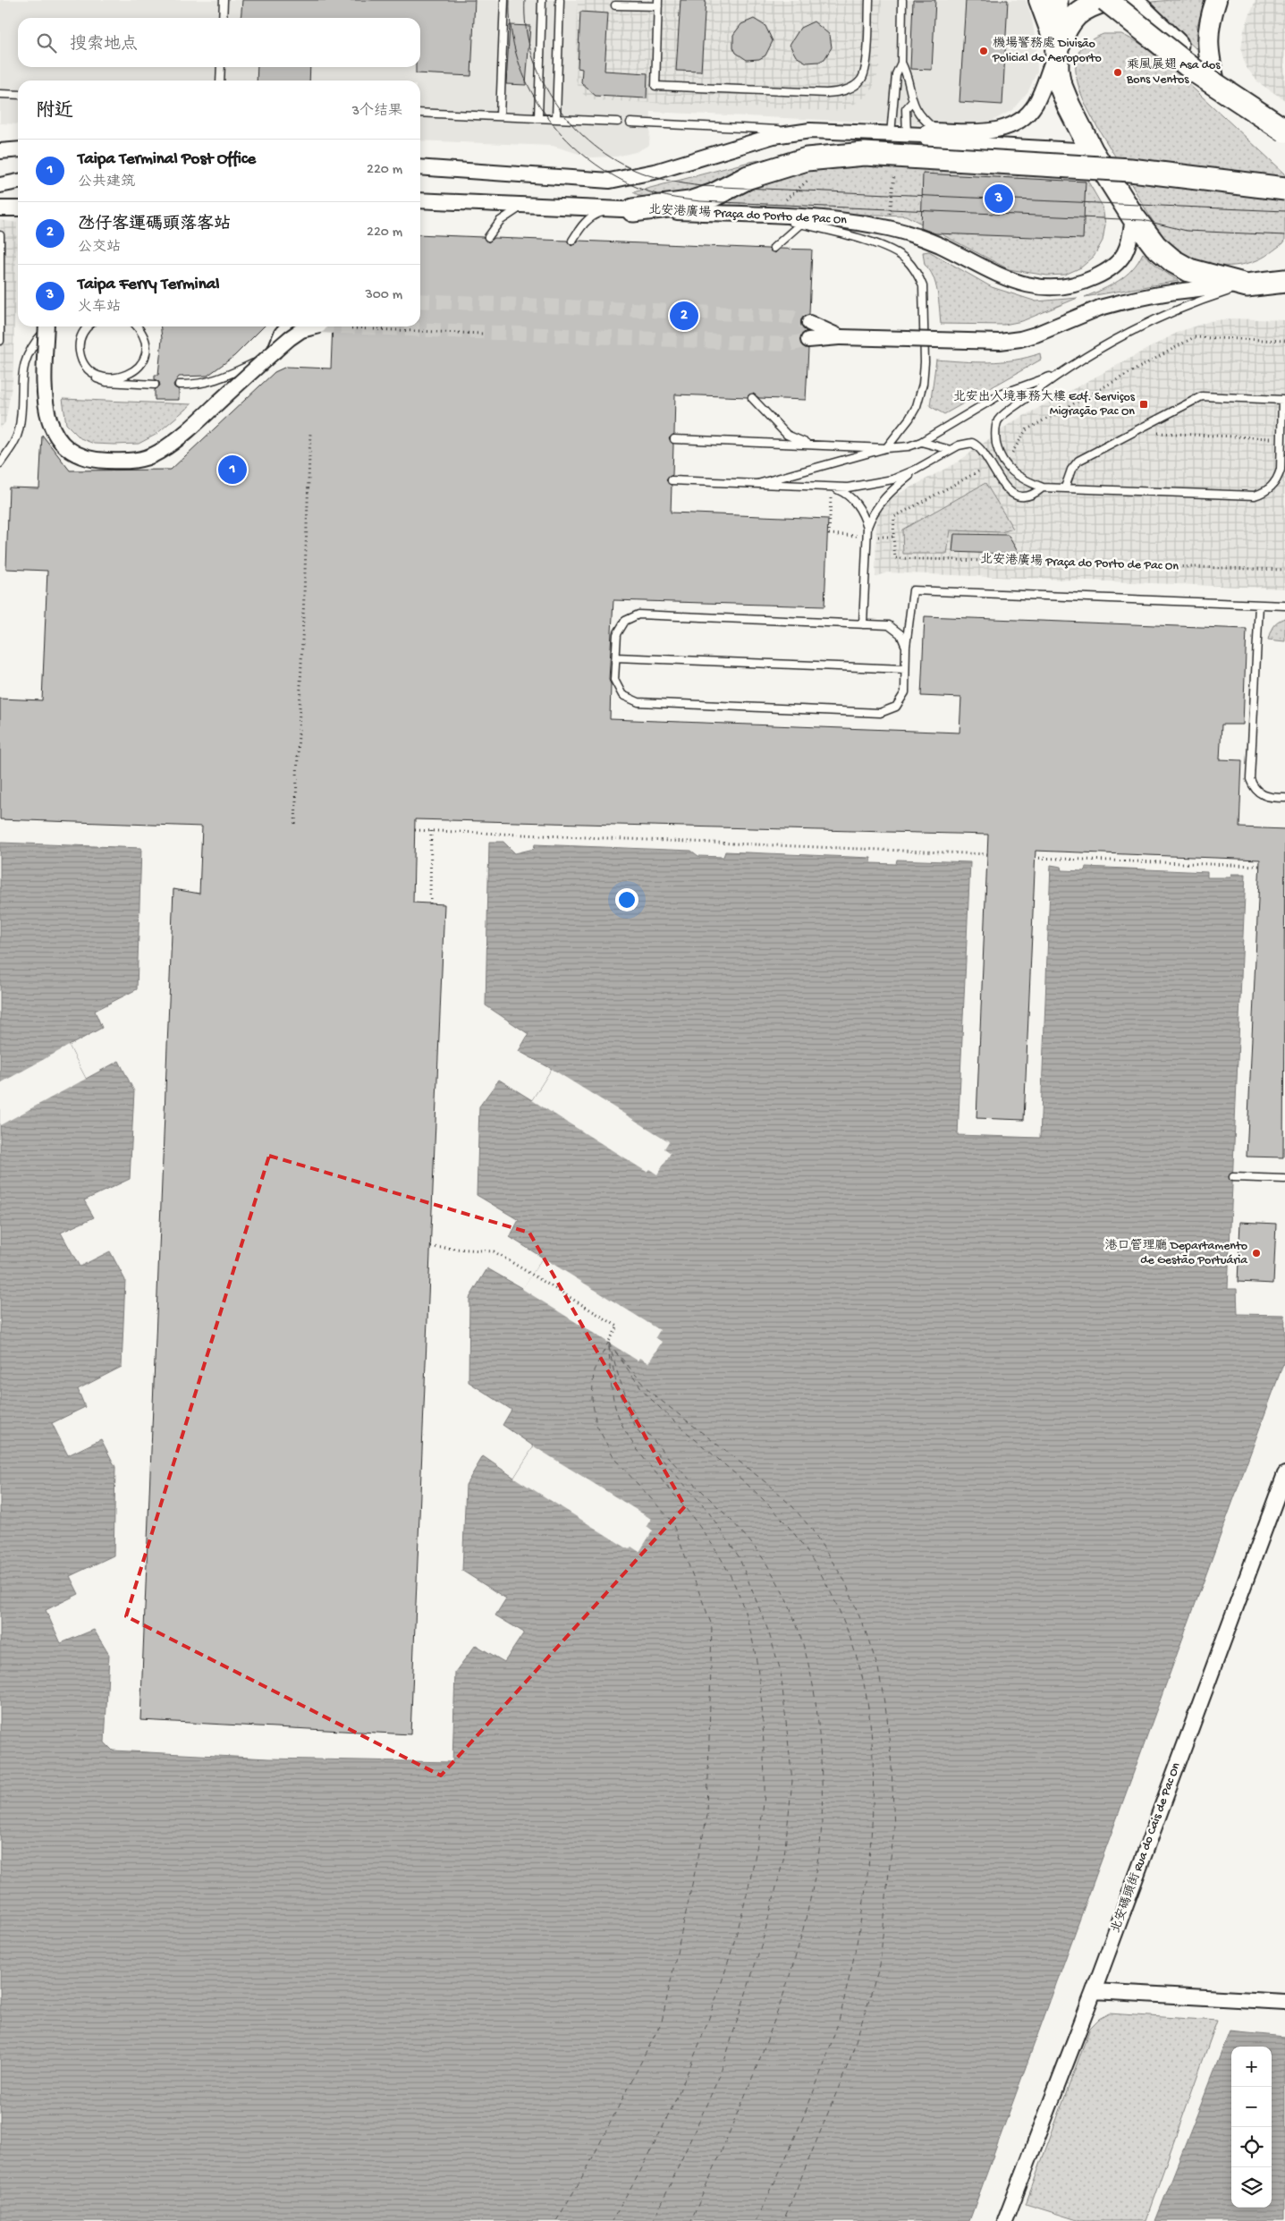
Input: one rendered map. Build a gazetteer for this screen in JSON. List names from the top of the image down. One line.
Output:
{"streets":{"street":["北安港廣場 Praça do Porto de Pac On","北安碼頭街 Rua do Cais de Pac On"]},"places":{"other":["機場警務處 Divisão Policial do Aeroporto","乘風展翅 Asa dos Bons Ventos","港口管理廳 Departamento de Gestão Portuária"],"transit":["北安出入境事務大樓 Edf. Serviços Migração Pac On"]},"page":{"search":"搜索地点","heading":["附近","3个结果"],"list":[{"mark":"1","name":"Taipa Terminal Post Office","note":"公共建筑","value":"220 m"},{"mark":"2","name":"氹仔客運碼頭落客站","note":"公交站","value":"220 m"},{"mark":"3","name":"Taipa Ferry Terminal","note":"火车站","value":"300 m"}],"pins":["3","2","1"],"map_buttons":["+","−"]}}
